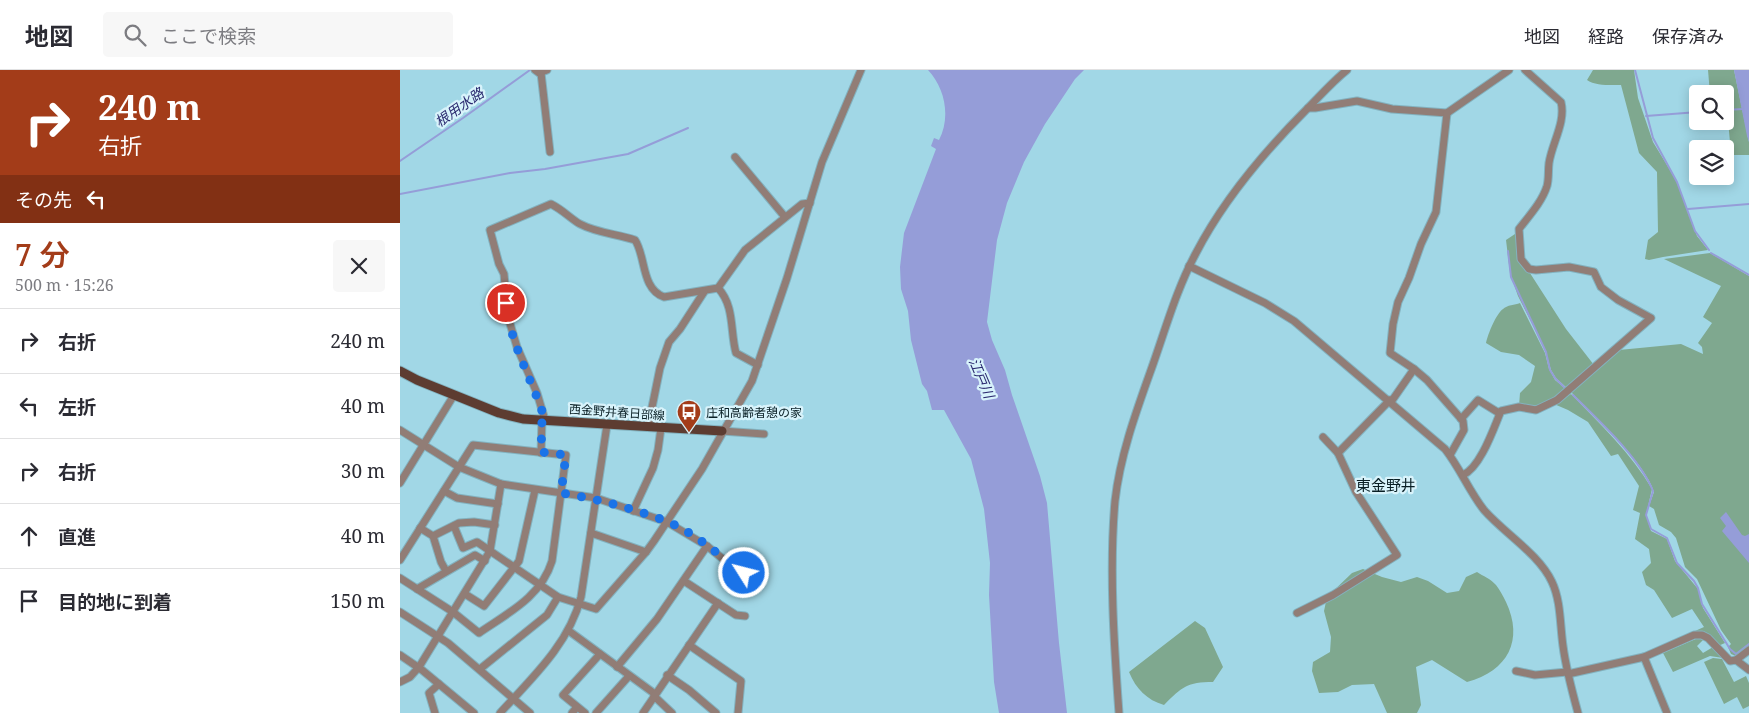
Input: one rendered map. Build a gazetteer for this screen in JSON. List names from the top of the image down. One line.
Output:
{"streets":{"main road":["西金野井春日部線"]},"districts":["東金野井"],"water":["根用水路","江戸川"],"places":{"bus stop":["庄和高齢者憩の家"]},"page":{"header":"地図","search":"ここで検索","nav":["地図","経路","保存済み"],"turn":["240 m","右折"],"then":"その先","heading":["7 分","500 m · 15:26"],"list":[{"name":"右折","value":"240 m"},{"name":"左折","value":"40 m"},{"name":"右折","value":"30 m"},{"name":"直進","value":"40 m"},{"name":"目的地に到着","value":"150 m"}]}}
